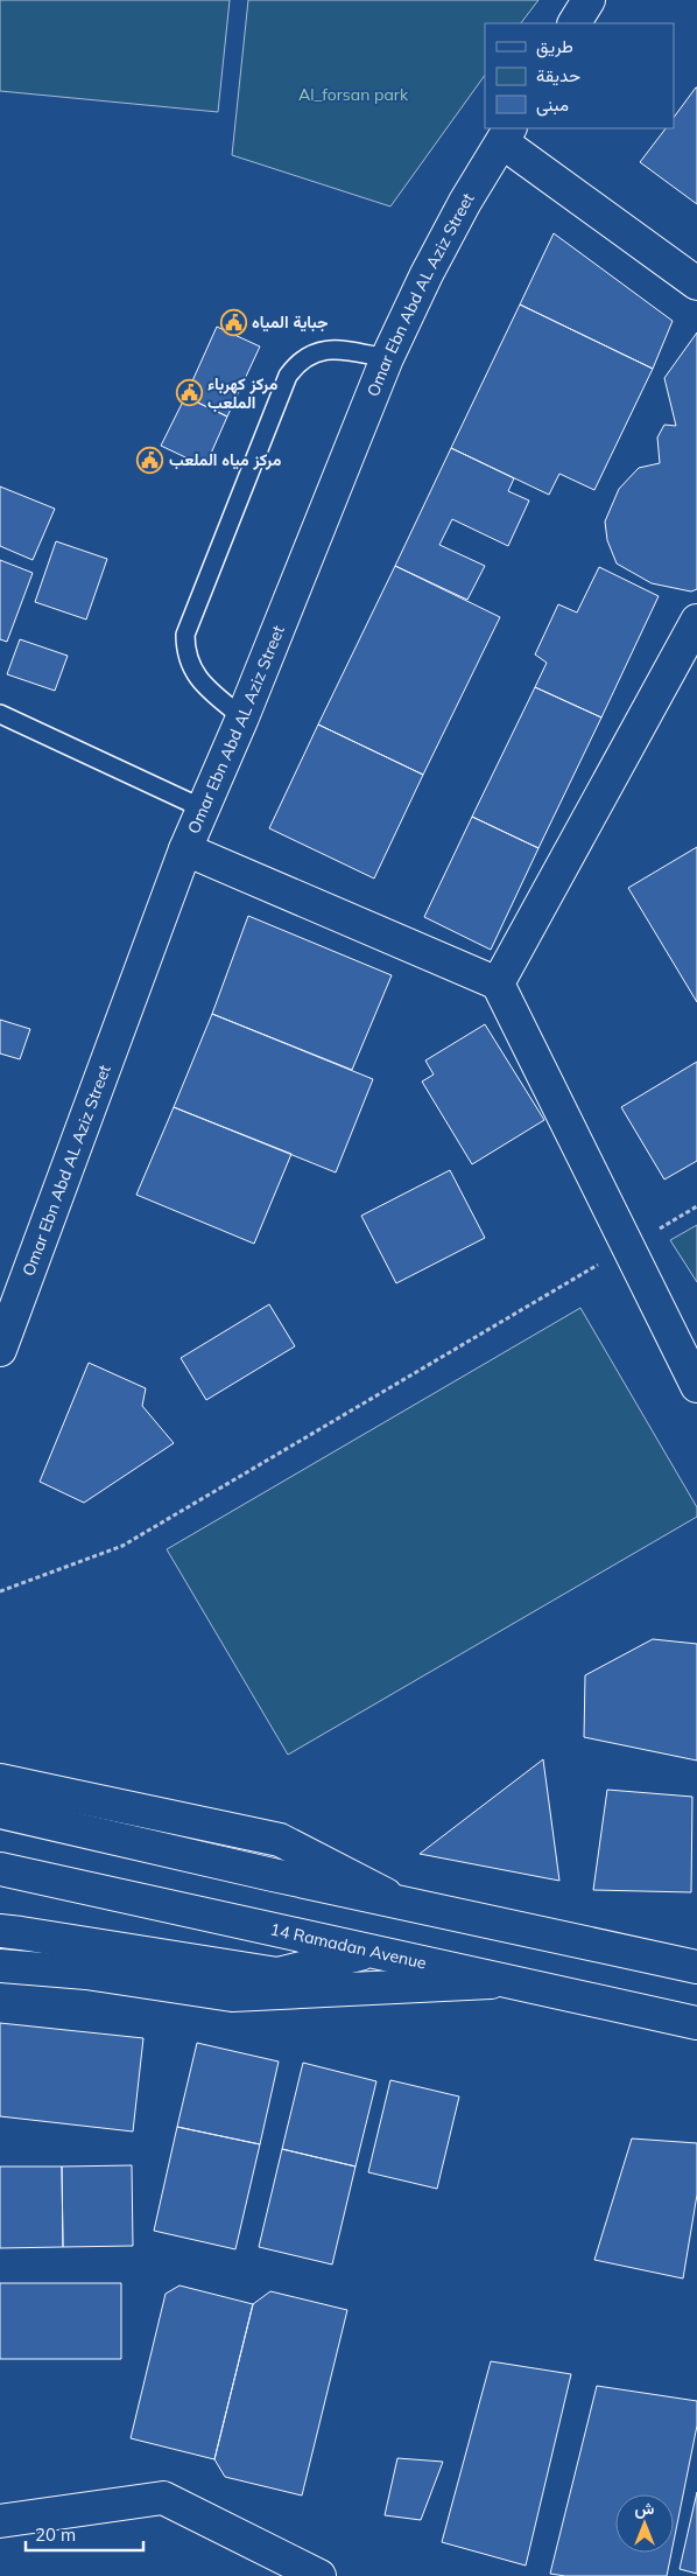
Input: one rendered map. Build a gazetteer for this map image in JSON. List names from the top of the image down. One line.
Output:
{"streets":{"street":["Omar Ebn Abd AL Aziz Street","14 Ramadan Avenue"]},"parks":["Al_forsan park"],"places":{"public building":["جباية المياه","مركز كهرباء الملعب","مركز مياه الملعب"]},"legend":["طريق","حديقة","مبنى"],"scale_bar":"20 m","north":"top"}
